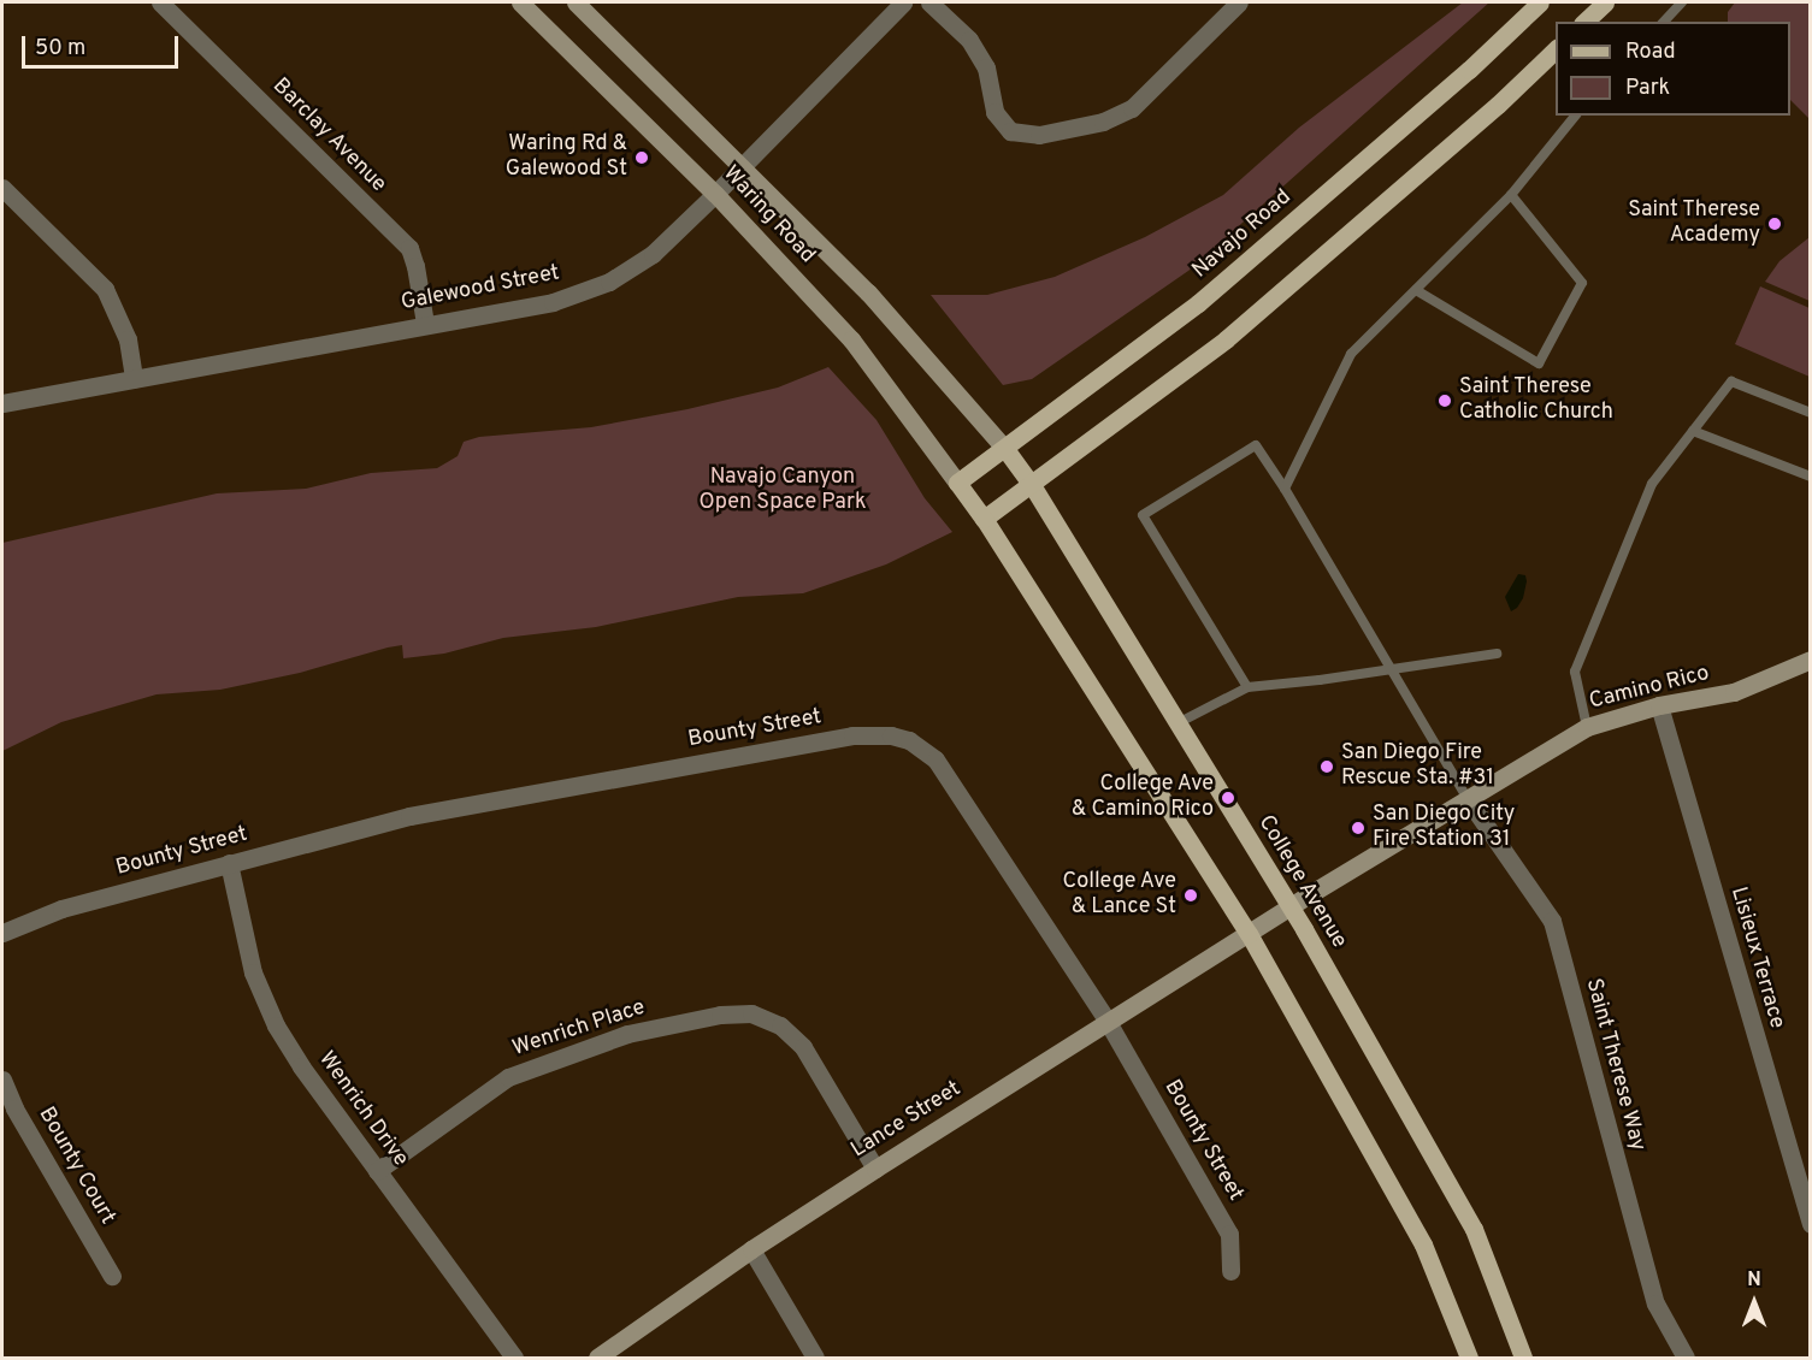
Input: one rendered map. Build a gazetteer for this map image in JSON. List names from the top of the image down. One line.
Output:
{"streets":{"main road":["Navajo Road","College Avenue"],"street":["Barclay Avenue","Waring Road","Galewood Street","Camino Rico","Bounty Street","Lisieux Terrace","Wenrich Place","Saint Therese Way","Wenrich Drive","Lance Street","Bounty Court"]},"crossings":[["Barclay Avenue","Galewood Street"],["Waring Road","Navajo Road"],["Waring Road","Galewood Street"],["Waring Road","College Avenue"],["Navajo Road","College Avenue"],["Camino Rico","College Avenue"],["Camino Rico","Lisieux Terrace"],["Camino Rico","Saint Therese Way"],["Camino Rico","Lance Street"],["Bounty Street","Wenrich Drive"],["Bounty Street","Lance Street"],["Wenrich Place","Wenrich Drive"],["Wenrich Place","Lance Street"]],"parks":["Navajo Canyon Open Space Park"],"places":["Waring Rd & Galewood St","Saint Therese Academy","Saint Therese Catholic Church","San Diego Fire Rescue Sta. #31","College Ave & Camino Rico","San Diego City Fire Station 31","College Ave & Lance St"],"legend":["Road","Park"],"scale_bar":"50 m","north":"top"}
